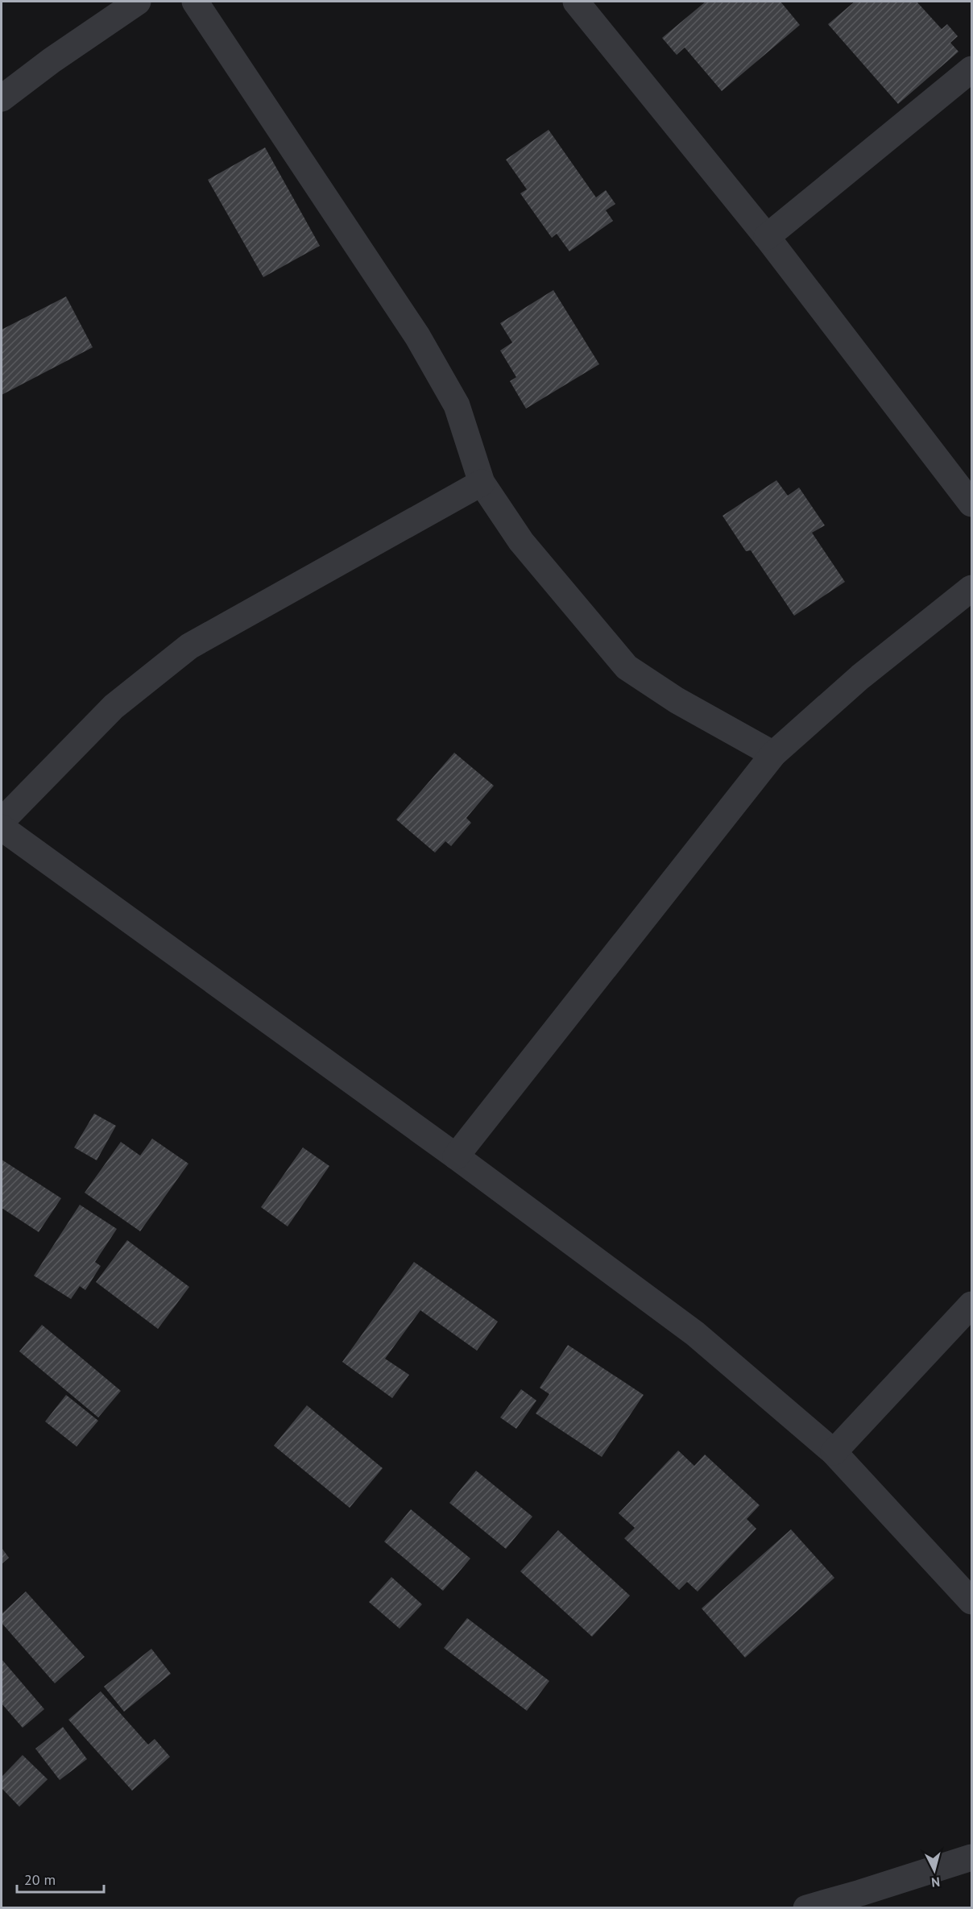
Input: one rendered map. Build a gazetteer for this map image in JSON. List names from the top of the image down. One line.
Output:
{"scale_bar":"20 m","north":"bottom"}
